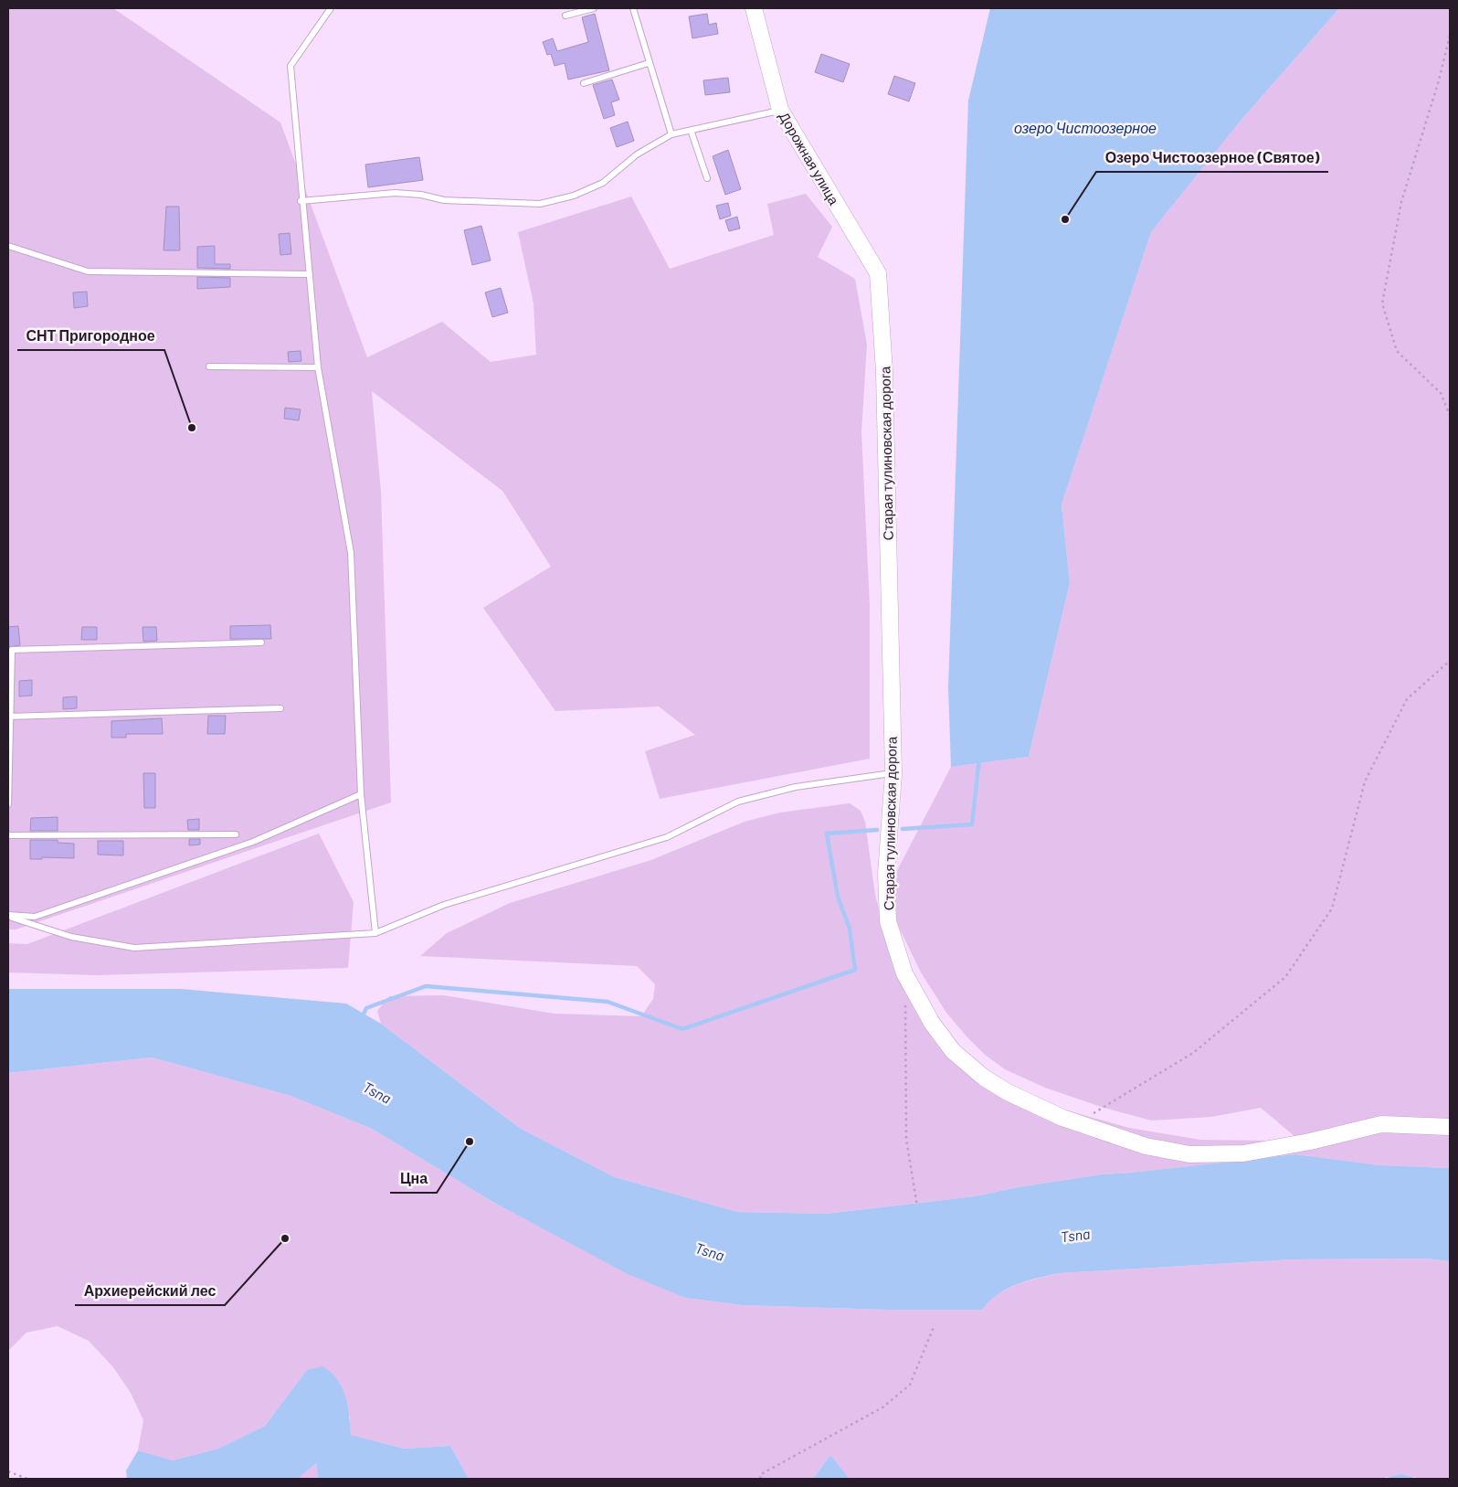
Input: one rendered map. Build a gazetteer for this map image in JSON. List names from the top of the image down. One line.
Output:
{"streets":{"street":["Дорожная улица","Старая тулиновская дорога"]},"crossings":[["Дорожная улица","Старая тулиновская дорога"]],"water":["озеро Чистоозерное","Tsna"],"places":["Озеро Чистоозерное (Святое)","СНТ Пригородное","Цна","Архиерейский лес"]}
